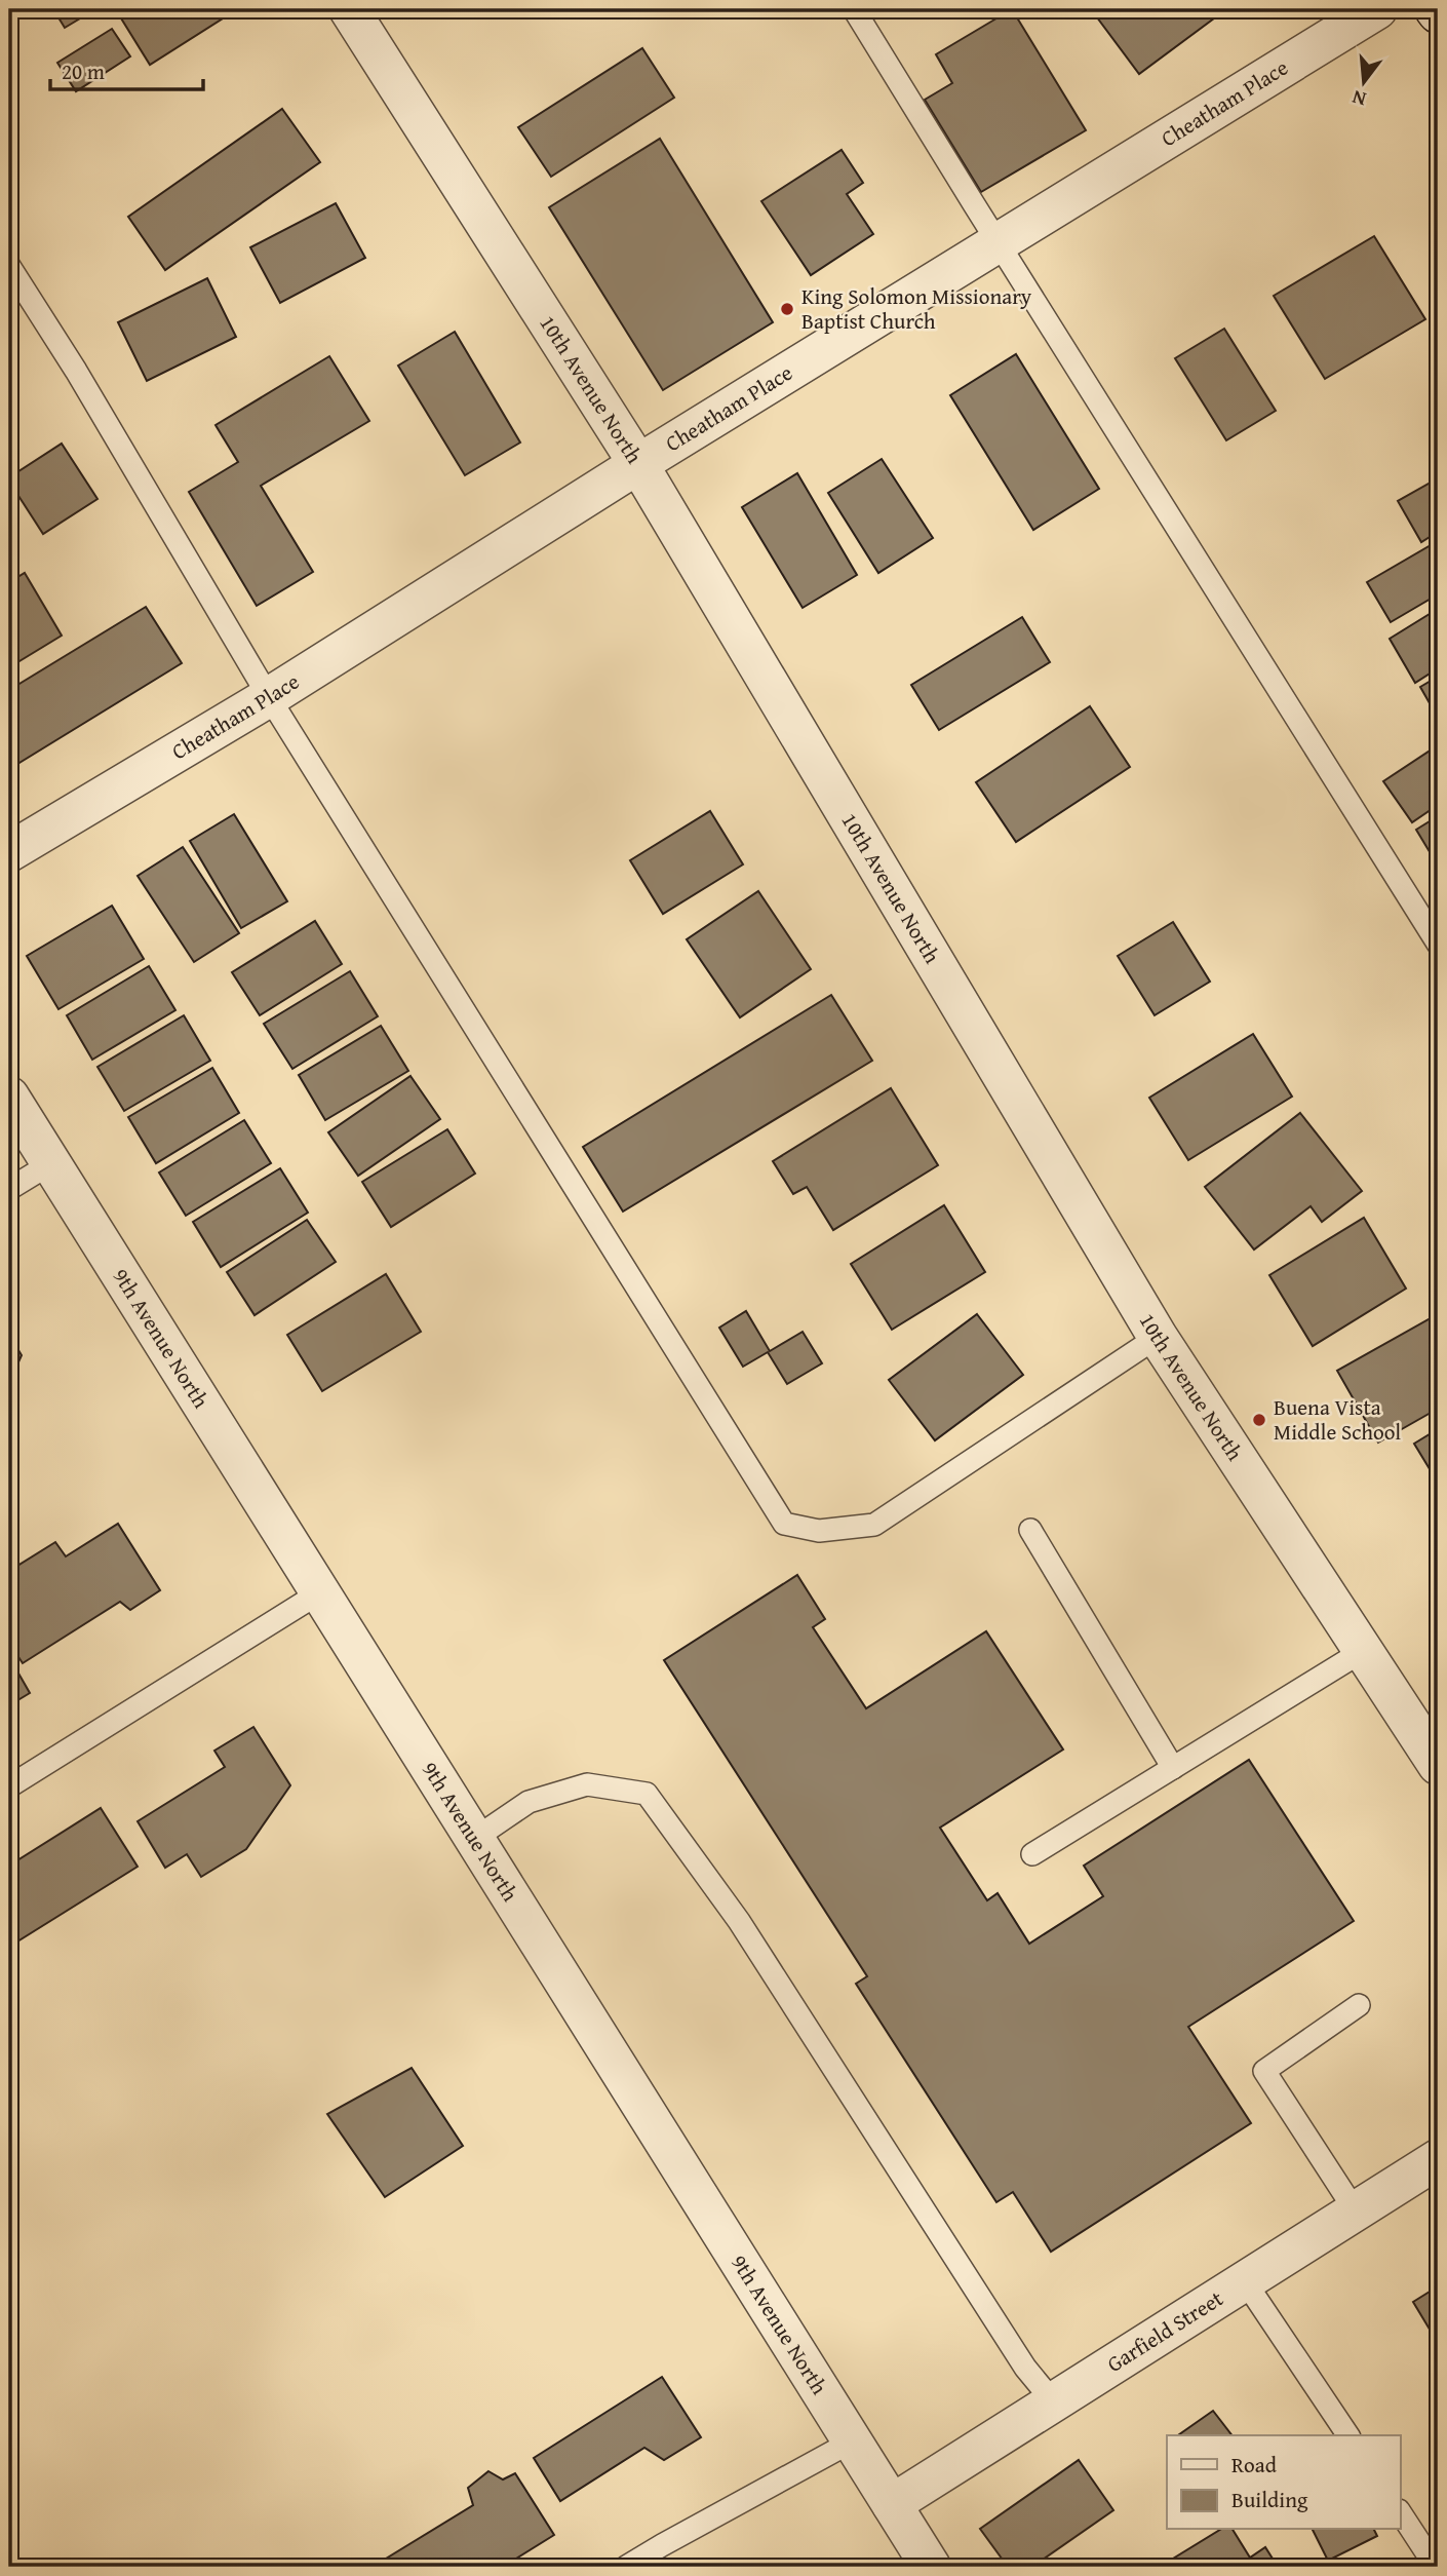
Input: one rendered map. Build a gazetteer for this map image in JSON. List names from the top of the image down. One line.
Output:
{"streets":{"street":["Cheatham Place","10th Avenue North","9th Avenue North","Garfield Street"]},"crossings":[["Cheatham Place","10th Avenue North"],["9th Avenue North","Garfield Street"]],"places":["King Solomon Missionary Baptist Church","Buena Vista Middle School"],"legend":["Road","Building"],"scale_bar":"20 m","north":"bottom"}
